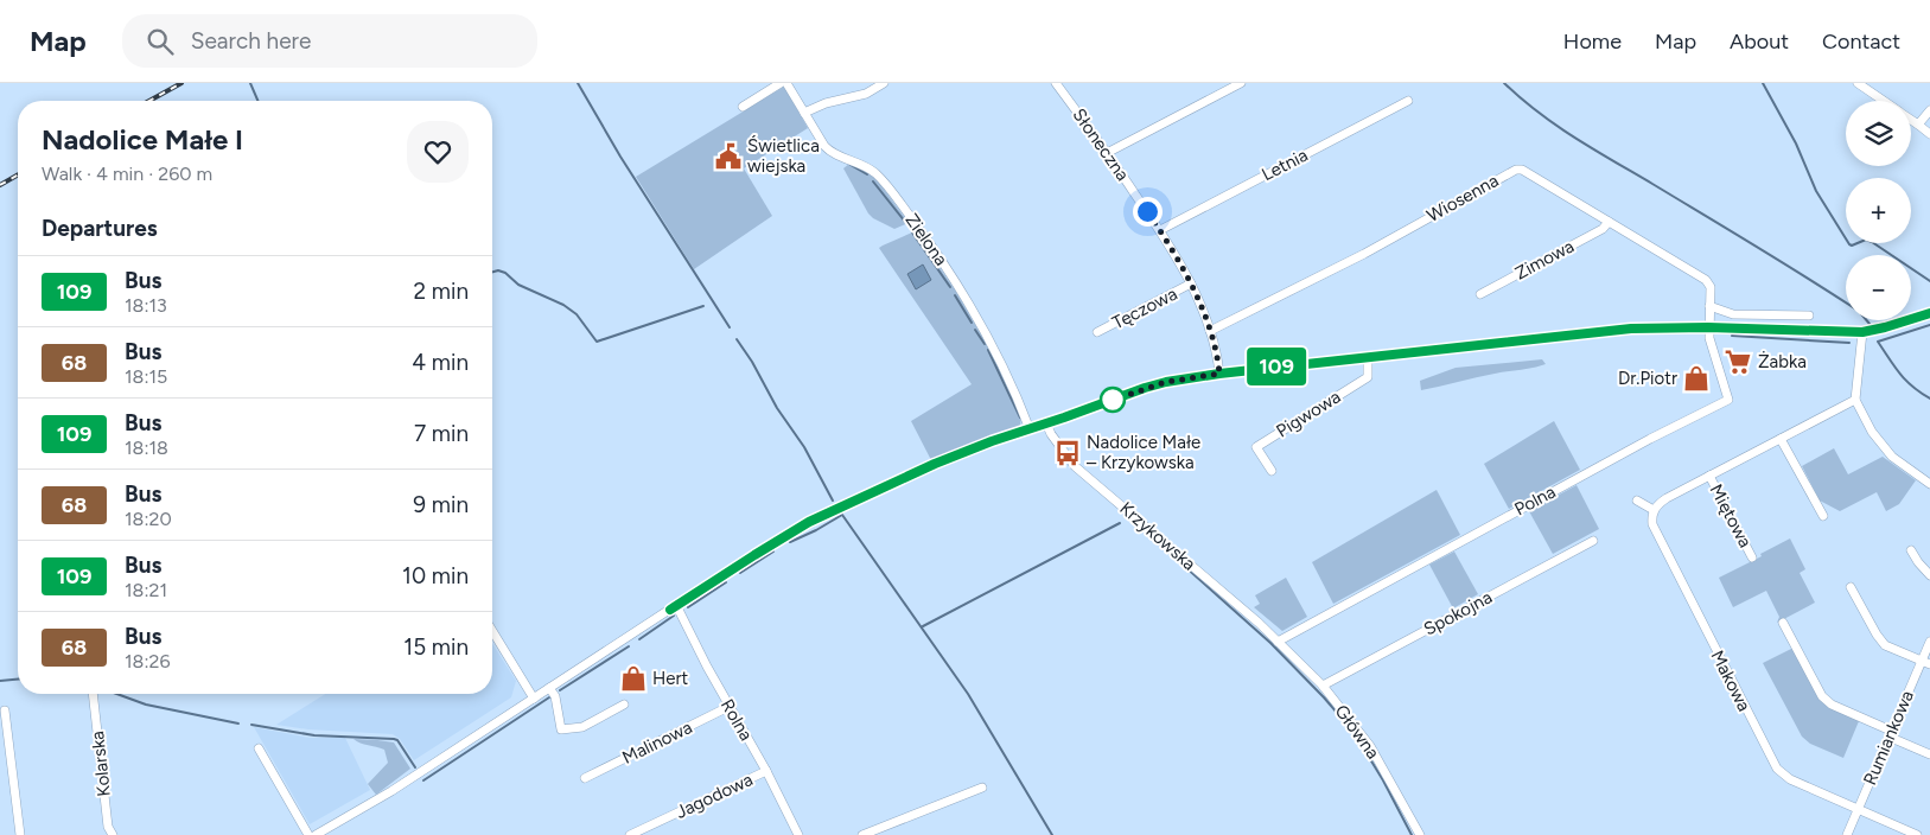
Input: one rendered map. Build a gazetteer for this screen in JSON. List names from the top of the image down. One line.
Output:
{"streets":{"street":["Słoneczna","Letnia","Wiosenna","Zielona","Zimowa","Tęczowa","Pigwowa","Polna","Miętowa","Krzykowska","Spokojna","Makowa","Rolna","Główna","Rumiankowa","Malinowa","Kolarska","Jagodowa"]},"crossings":[["Słoneczna","Letnia"],["Słoneczna","Wiosenna"],["Słoneczna","Tęczowa"],["Wiosenna","Zimowa"],["Wiosenna","Polna"],["Polna","Krzykowska"],["Polna","Główna"],["Krzykowska","Główna"],["Spokojna","Główna"],["Makowa","Rumiankowa"],["Rolna","Malinowa"],["Rolna","Jagodowa"]],"places":{"public building":["Świetlica wiejska"],"supermarket":["Żabka"],"shop":["Dr.Piotr","Hert"],"bus stop":["Nadolice Małe – Krzykowska"]},"lines":["bus line 109"],"page":{"header":"Map","search":"Search here","nav":["Home","Map","About","Contact"],"on_map":"109","map_buttons":["+","−"],"heading":[["Nadolice Małe I","Walk · 4 min · 260 m"],"Departures"],"list":[{"mark":"109","name":"Bus","note":"18:13","value":"2 min"},{"mark":"68","name":"Bus","note":"18:15","value":"4 min"},{"mark":"109","name":"Bus","note":"18:18","value":"7 min"},{"mark":"68","name":"Bus","note":"18:20","value":"9 min"},{"mark":"109","name":"Bus","note":"18:21","value":"10 min"},{"mark":"68","name":"Bus","note":"18:26","value":"15 min"}]}}
